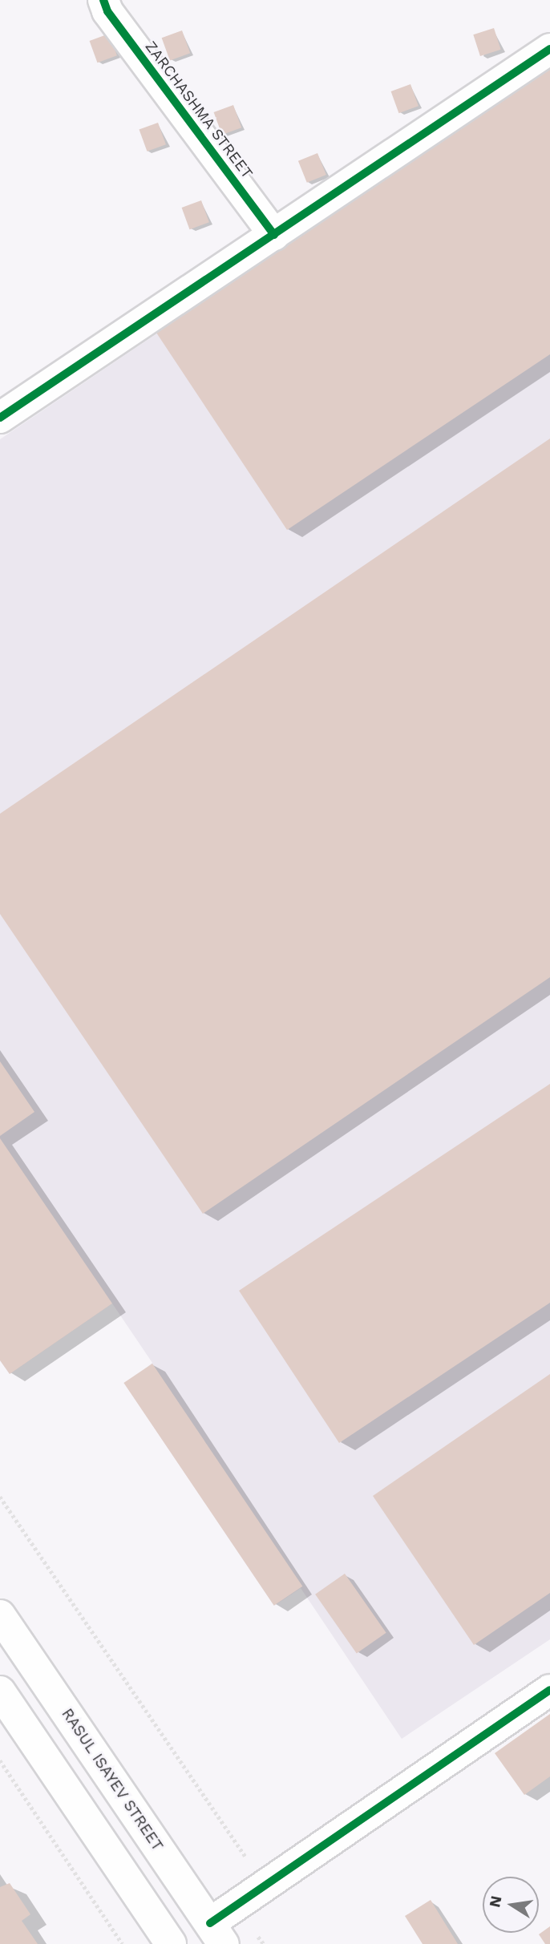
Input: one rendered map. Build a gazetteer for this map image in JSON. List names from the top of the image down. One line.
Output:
{"streets":{"street":["ZARCHASHMA STREET","RASUL ISAYEV STREET"]},"north":"left"}
